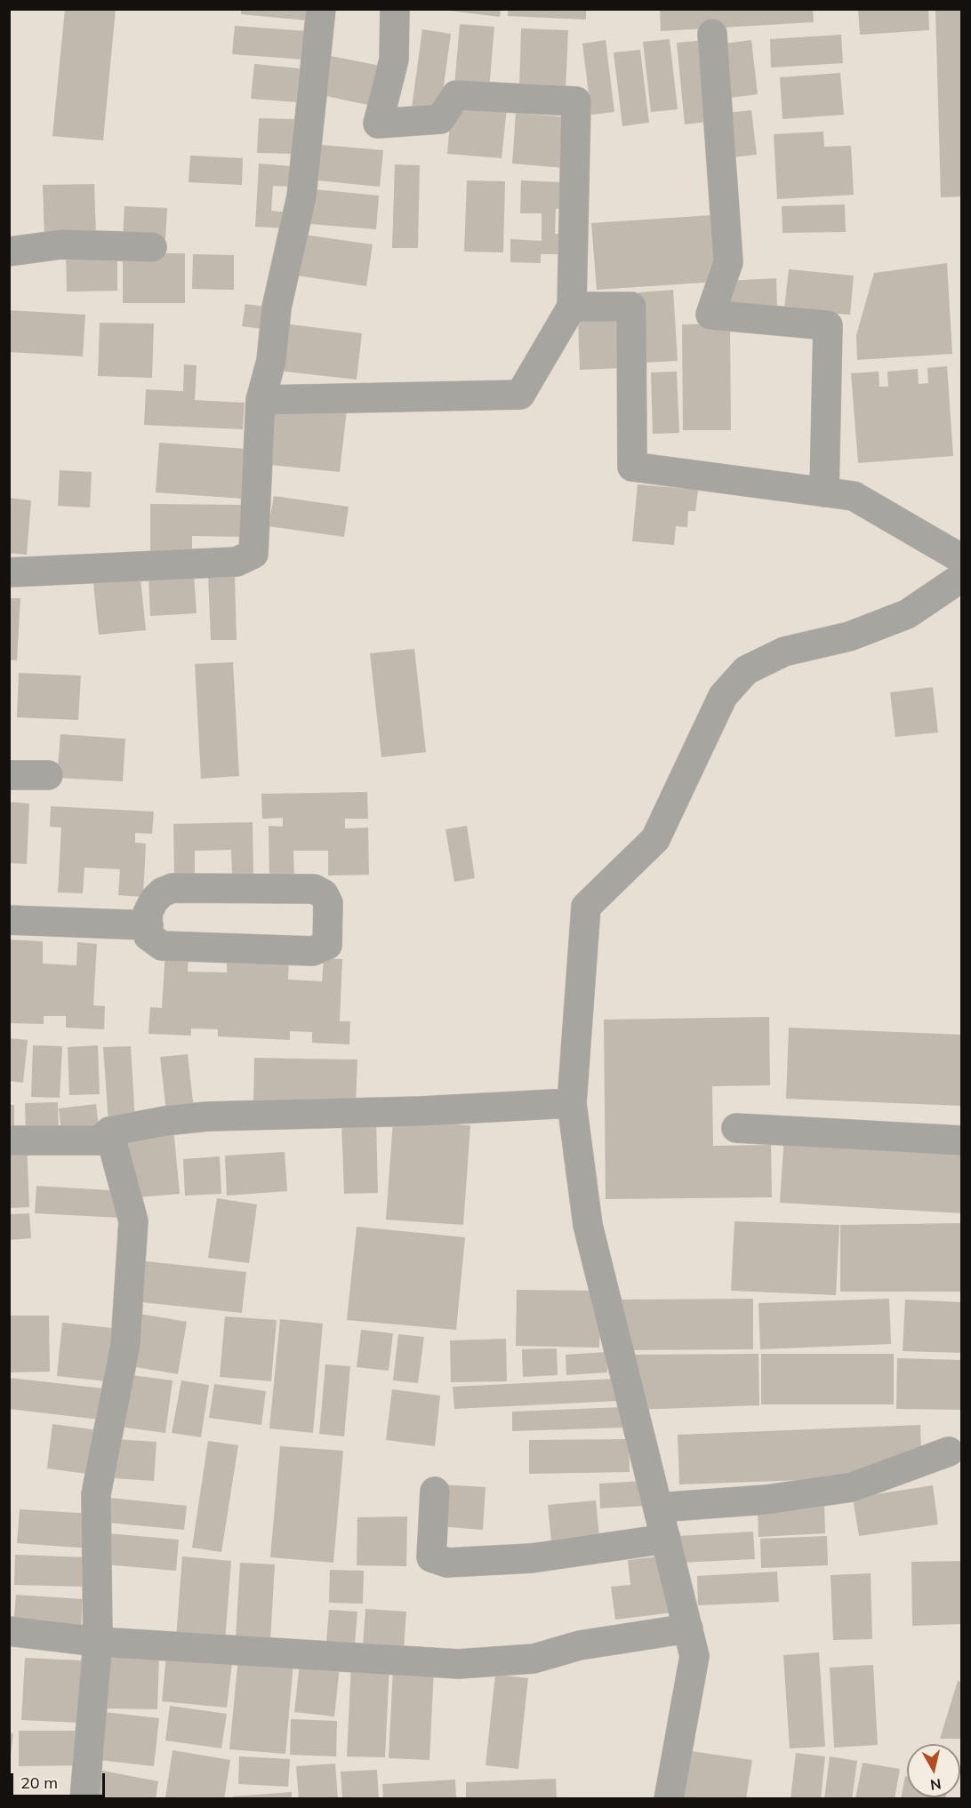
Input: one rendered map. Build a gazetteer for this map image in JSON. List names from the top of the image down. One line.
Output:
{"scale_bar":"20 m","north":"bottom"}
